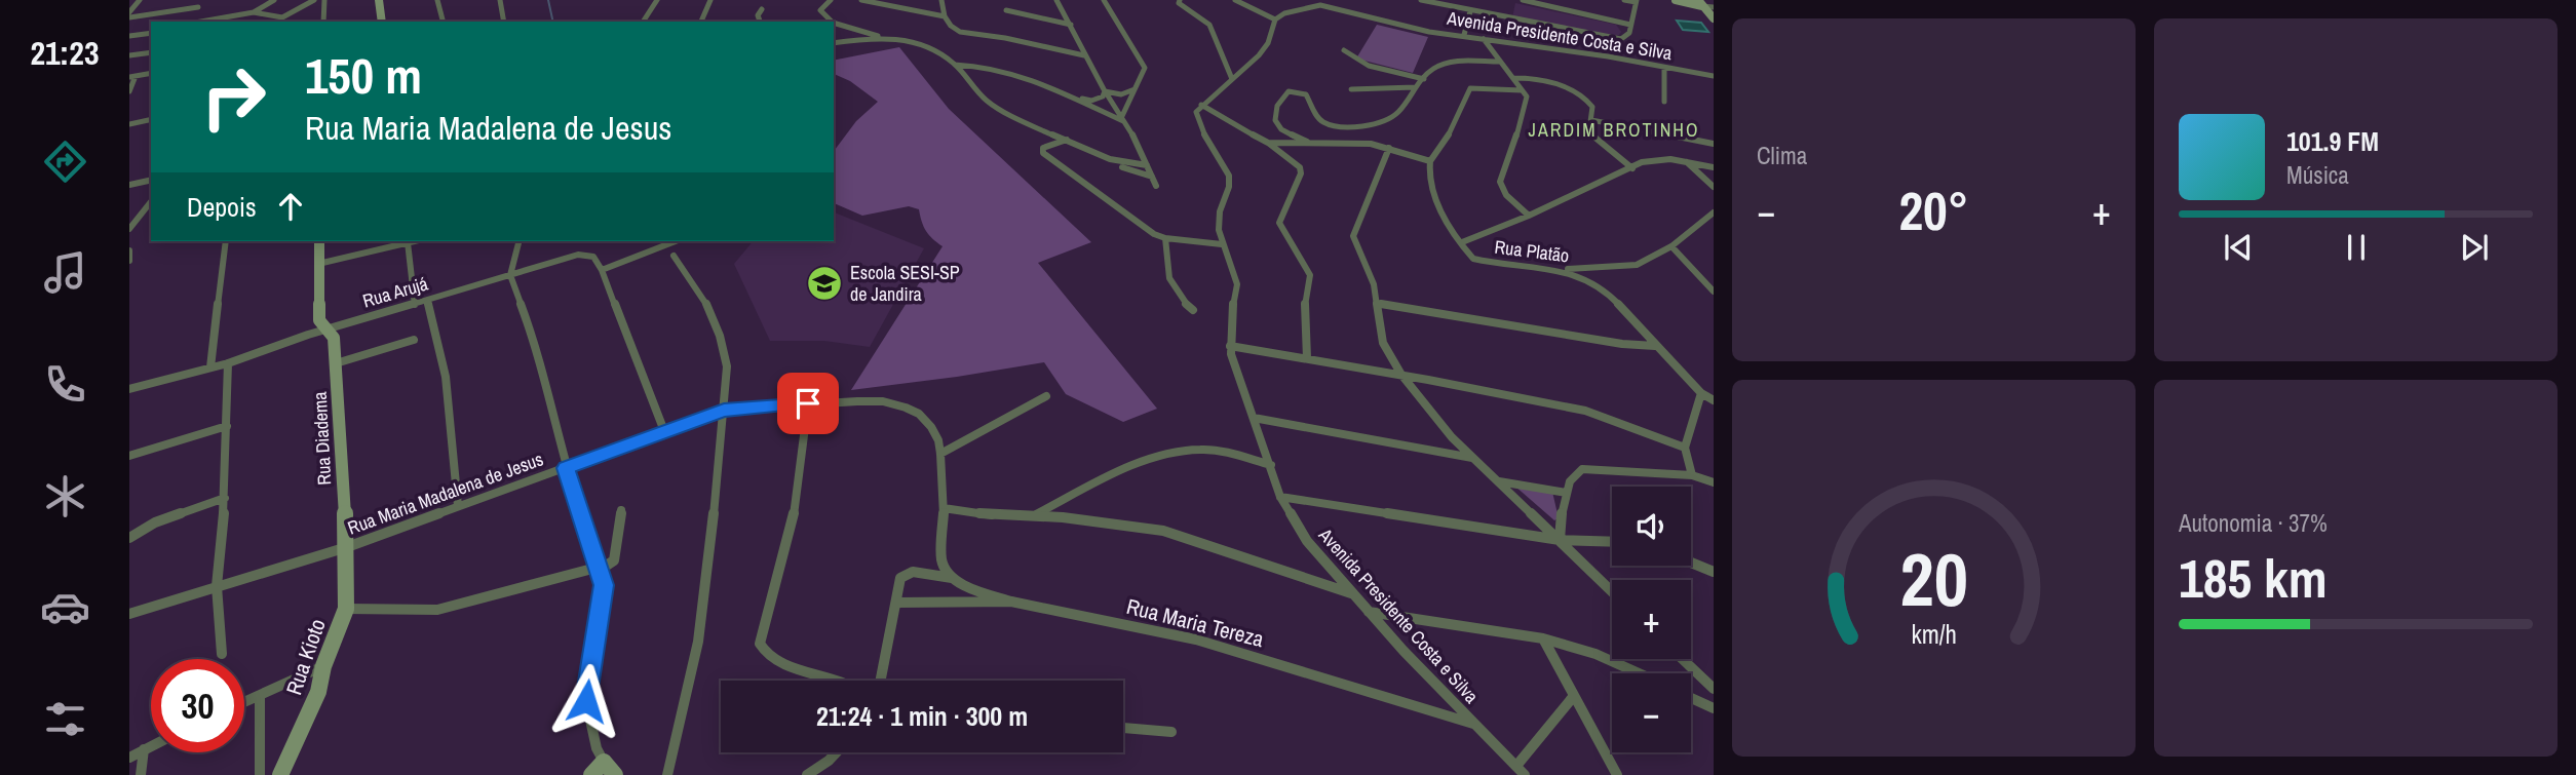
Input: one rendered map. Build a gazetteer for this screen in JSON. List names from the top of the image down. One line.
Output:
{"streets":{"street":["Avenida Presidente Costa e Silva","Rua Platão","Rua Arujá","Rua Diadema","Rua Maria Madalena de Jesus","Rua Maria Tereza","Rua Kioto"]},"crossings":[["Avenida Presidente Costa e Silva","Rua Maria Tereza"],["Rua Arujá","Rua Diadema"],["Rua Diadema","Rua Maria Madalena de Jesus"],["Rua Diadema","Rua Kioto"],["Rua Maria Madalena de Jesus","Rua Kioto"]],"districts":["JARDIM BROTINHO"],"places":{"school or university":["Escola SESI-SP de Jandira"]},"page":{"tabs":"21:23","tile":["Clima",["Autonomia · 37%","185 km"]],"turn":["150 m","Rua Maria Madalena de Jesus"],"song":["101.9 FM","Música"],"then":"Depois","heat":["−","20°","+"],"map_buttons":["+","−"],"limit":"30","trip":"21:24 · 1 min · 300 m","gauge":["20","km/h"]}}
